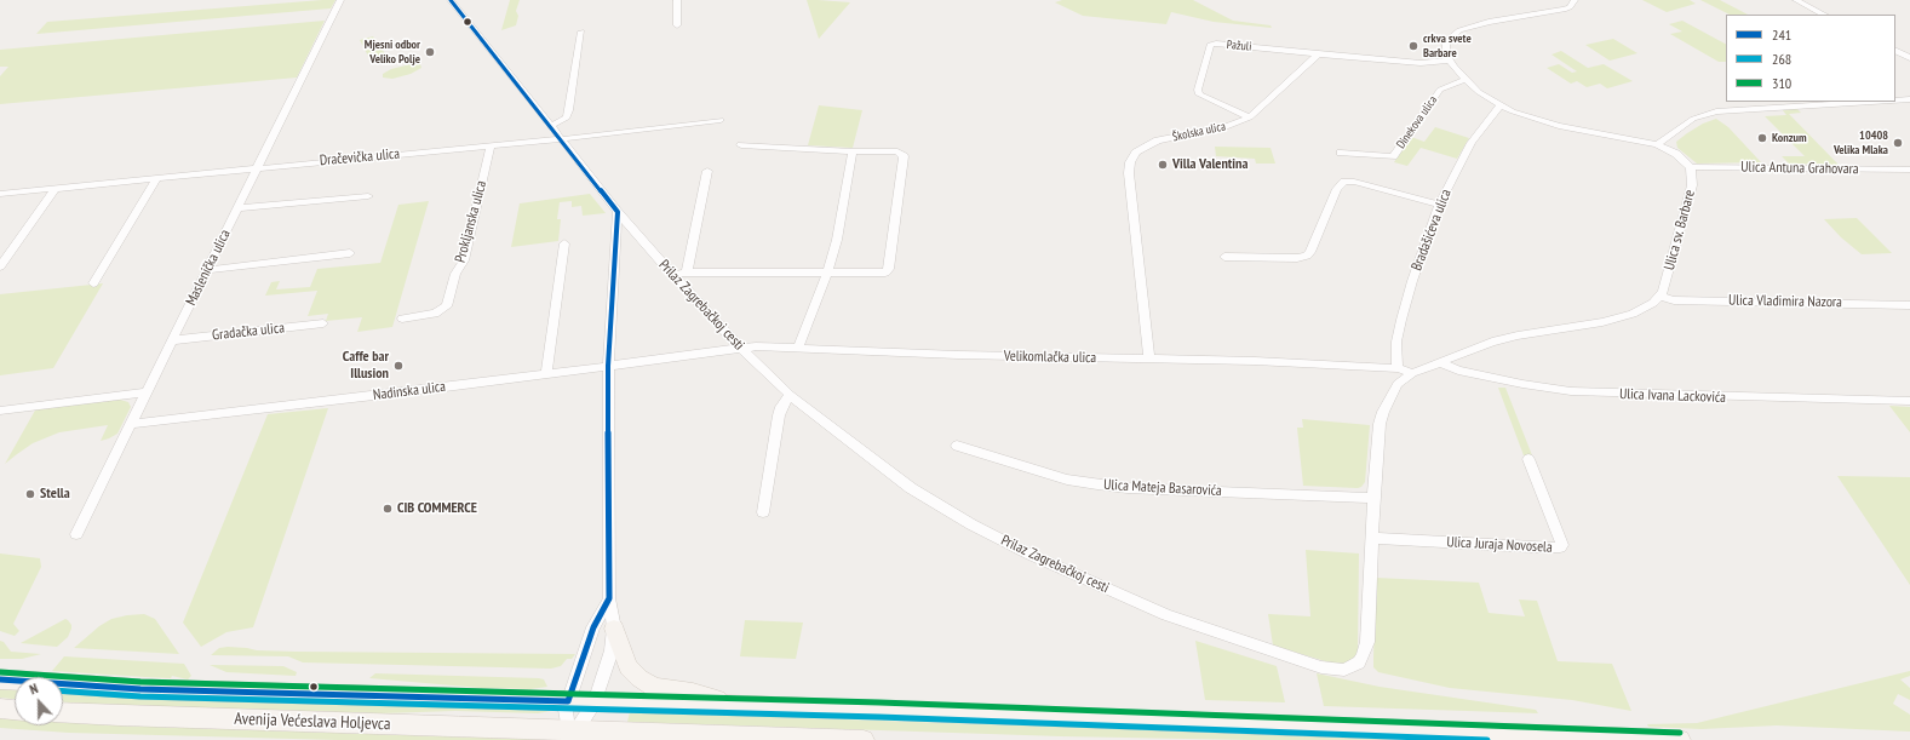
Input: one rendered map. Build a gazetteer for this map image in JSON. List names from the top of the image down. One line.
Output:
{"streets":{"main road":["Avenija Većeslava Holjevca"],"street":["Pažuli","Dinekova ulica","Školska ulica","Dračevička ulica","Ulica Antuna Grahovara","Prokljanska ulica","Bradašićeva ulica","Ulica sv. Barbare","Maslenička ulica","Ulica Vladimira Nazora","Prilaz Zagrebačkoj cesti","Gradačka ulica","Velikomlačka ulica","Nadinska ulica","Ulica Ivana Lackovića","Ulica Mateja Basarovića","Ulica Juraja Novosela"]},"crossings":[["Pažuli","Školska ulica"],["Školska ulica","Velikomlačka ulica"],["Dračevička ulica","Prokljanska ulica"],["Dračevička ulica","Maslenička ulica"],["Dračevička ulica","Prilaz Zagrebačkoj cesti"],["Ulica Antuna Grahovara","Ulica sv. Barbare"],["Bradašićeva ulica","Velikomlačka ulica"],["Ulica sv. Barbare","Ulica Vladimira Nazora"],["Maslenička ulica","Gradačka ulica"],["Maslenička ulica","Nadinska ulica"],["Prilaz Zagrebačkoj cesti","Velikomlačka ulica"],["Prilaz Zagrebačkoj cesti","Ulica Juraja Novosela"],["Velikomlačka ulica","Nadinska ulica"]],"places":["crkva svete Barbare","Mjesni odbor Veliko Polje","Konzum","10408 Velika Mlaka","Villa Valentina","Caffe bar Illusion","Stella","CIB COMMERCE"],"lines":["transit line 241","transit line 310","transit line 268"],"legend":["241","268","310"],"north":"top"}
